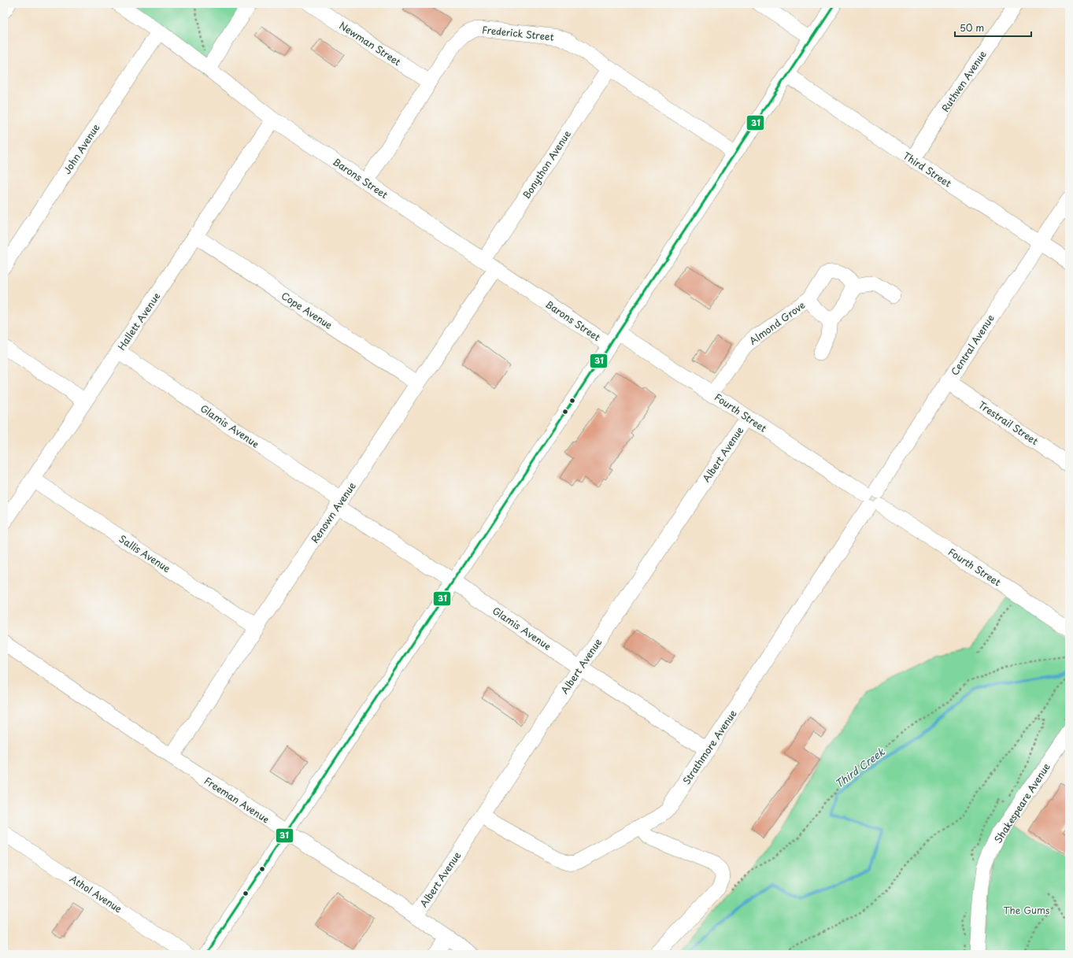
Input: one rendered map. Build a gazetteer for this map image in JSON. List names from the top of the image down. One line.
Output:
{"streets":{"street":["Frederick Street","Newman Street","Ruthven Avenue","John Avenue","Bonython Avenue","Third Street","Barons Street","Cope Avenue","Hallett Avenue","Almond Grove","Central Avenue","Fourth Street","Trestrail Street","Glamis Avenue","Albert Avenue","Renown Avenue","Sallis Avenue","Strathmore Avenue","Freeman Avenue","Shakespeare Avenue","Athol Avenue"]},"crossings":[["Frederick Street","Newman Street"],["Frederick Street","Bonython Avenue"],["Frederick Street","Barons Street"],["Ruthven Avenue","Third Street"],["John Avenue","Barons Street"],["Bonython Avenue","Barons Street"],["Third Street","Central Avenue"],["Barons Street","Hallett Avenue"],["Barons Street","Renown Avenue"],["Cope Avenue","Hallett Avenue"],["Cope Avenue","Renown Avenue"],["Hallett Avenue","Glamis Avenue"],["Hallett Avenue","Sallis Avenue"],["Almond Grove","Fourth Street"],["Central Avenue","Fourth Street"],["Central Avenue","Trestrail Street"],["Central Avenue","Strathmore Avenue"],["Fourth Street","Albert Avenue"],["Fourth Street","Strathmore Avenue"],["Glamis Avenue","Albert Avenue"],["Glamis Avenue","Renown Avenue"],["Glamis Avenue","Strathmore Avenue"],["Albert Avenue","Strathmore Avenue"],["Albert Avenue","Freeman Avenue"],["Renown Avenue","Sallis Avenue"],["Renown Avenue","Freeman Avenue"]],"water":["Third Creek"],"parks":["The Gums"],"lines":["transit line 31"],"scale_bar":"50 m"}
